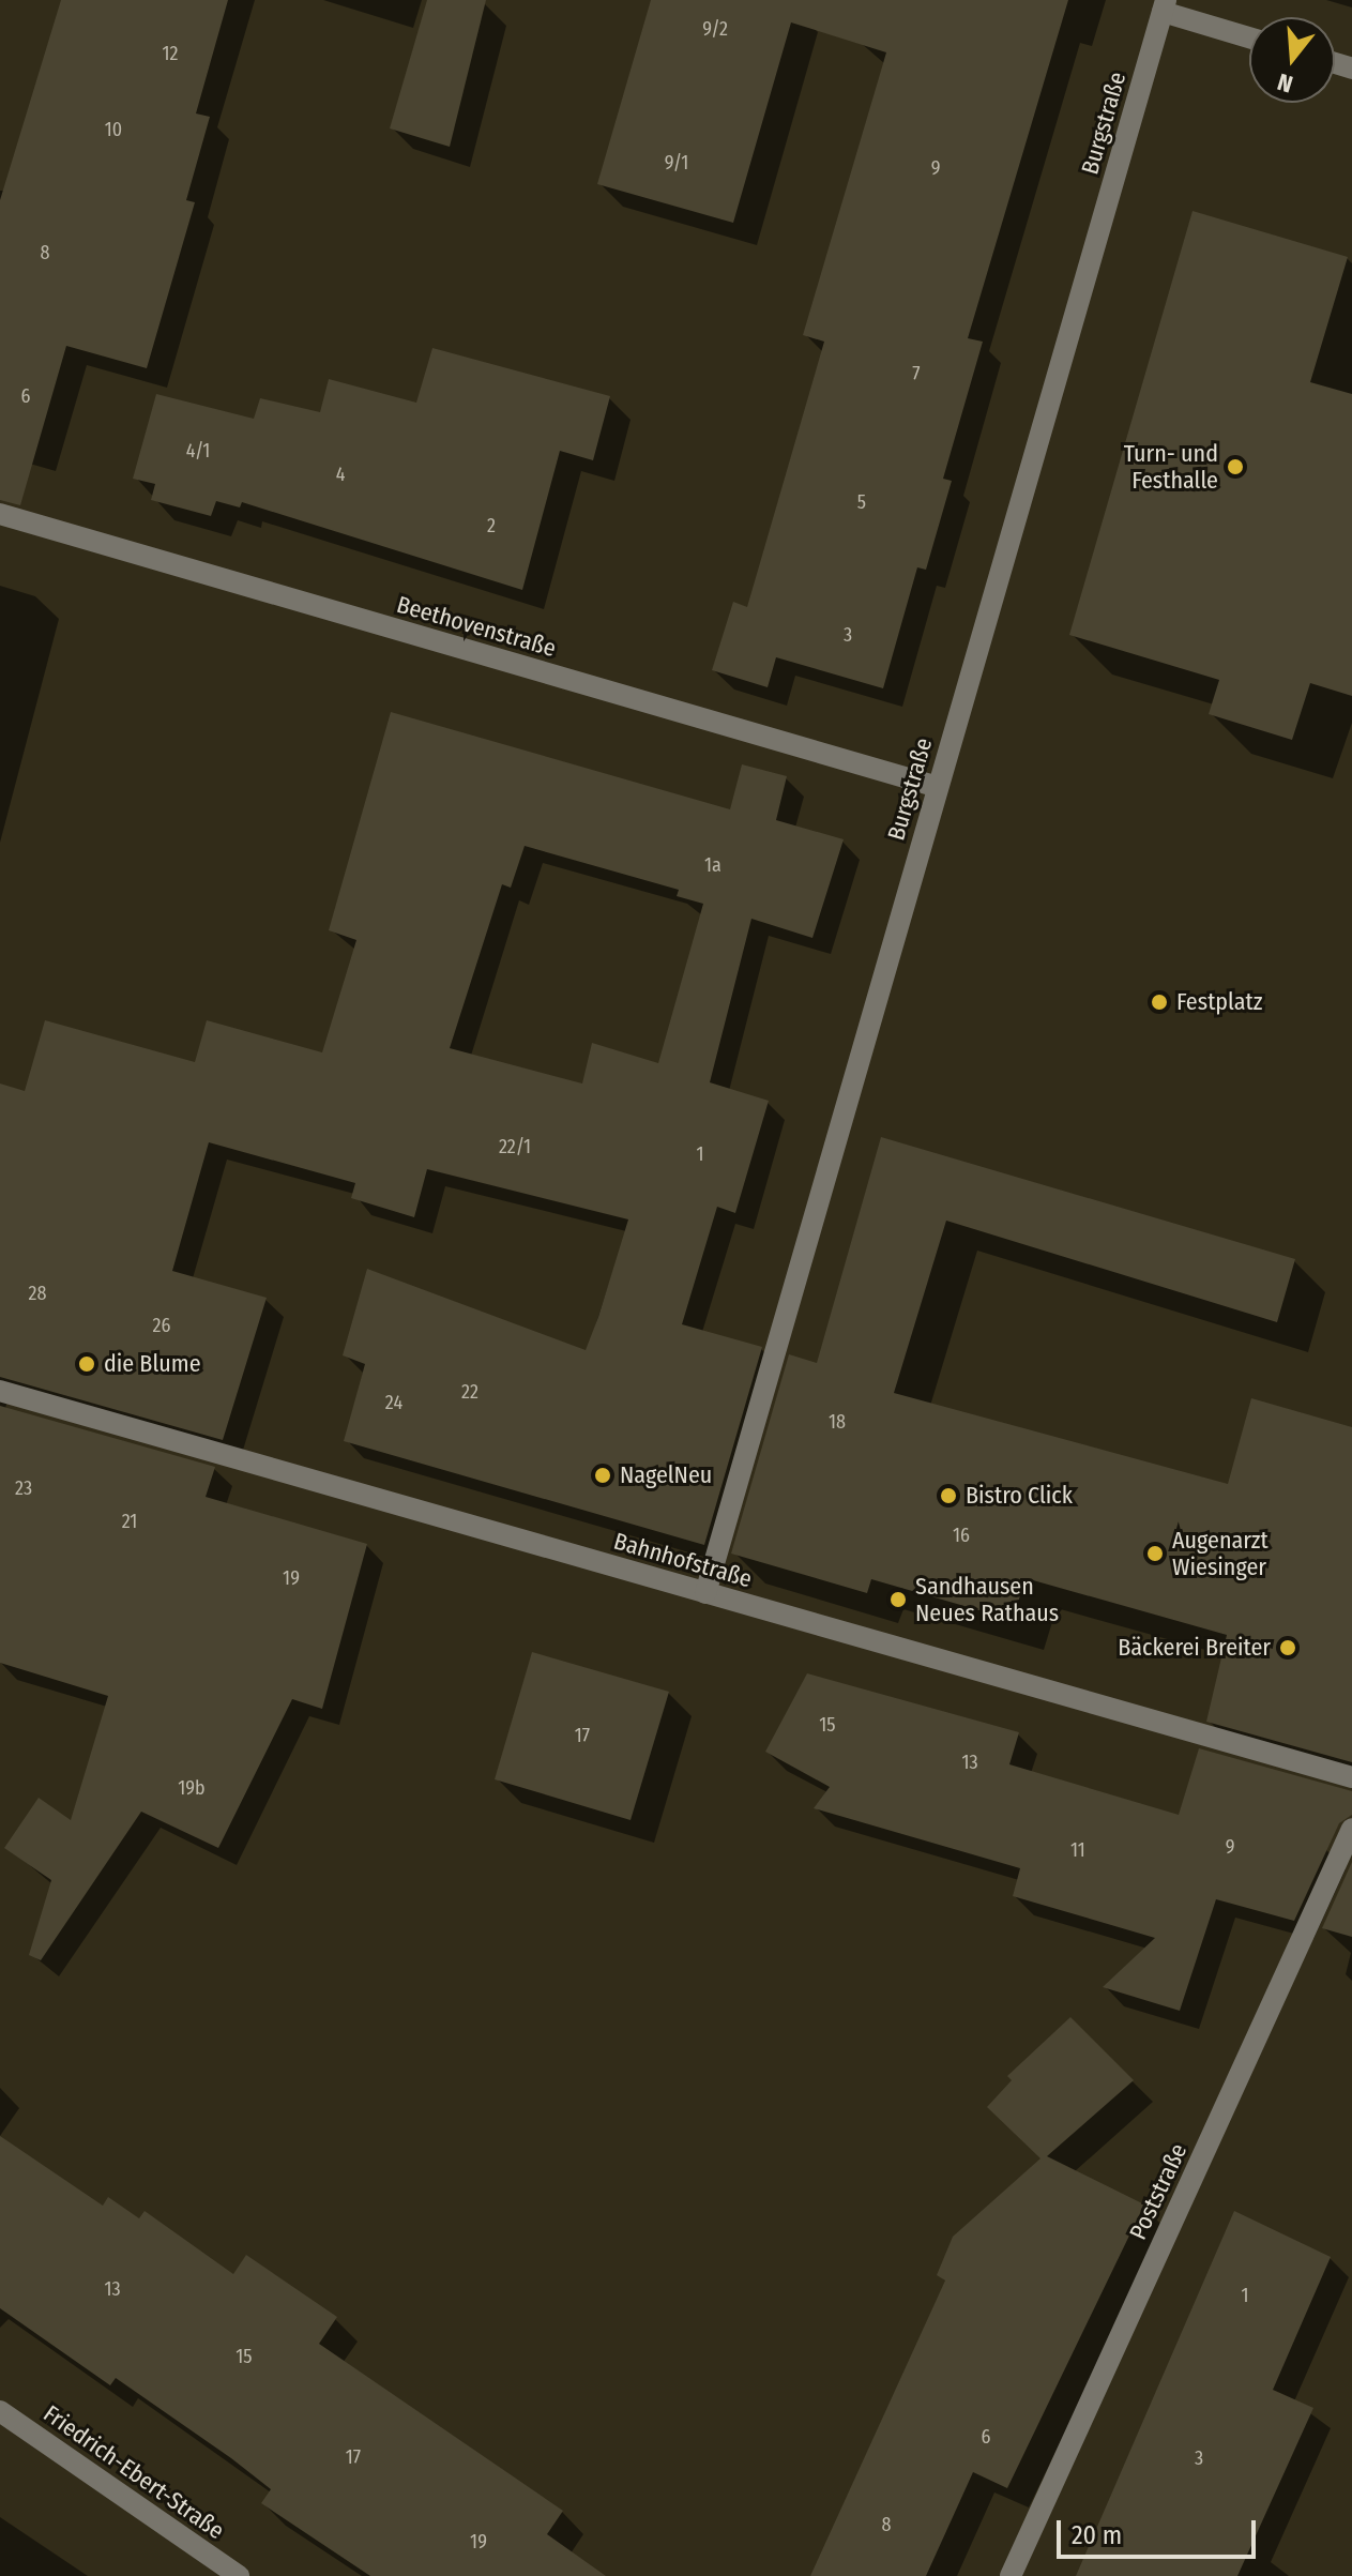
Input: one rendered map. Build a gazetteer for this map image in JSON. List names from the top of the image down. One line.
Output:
{"streets":{"street":["Burgstraße","Beethovenstraße","Bahnhofstraße","Poststraße","Friedrich-Ebert-Straße"]},"crossings":[["Burgstraße","Beethovenstraße"],["Burgstraße","Bahnhofstraße"]],"places":["Turn- und Festhalle","Festplatz","die Blume","NagelNeu","Bistro Click","Augenarzt Wiesinger","Sandhausen Neues Rathaus","Bäckerei Breiter"],"house_numbers":["9/2","12","10","9/1","9","8","7","6","4/1","4","5","2","3","1a","22/1","1","28","26","22","24","18","23","21","16","19","15","17","13","19b","9","11","13","1","15","6","17","3","8","19"],"scale_bar":"20 m","north":"bottom"}
